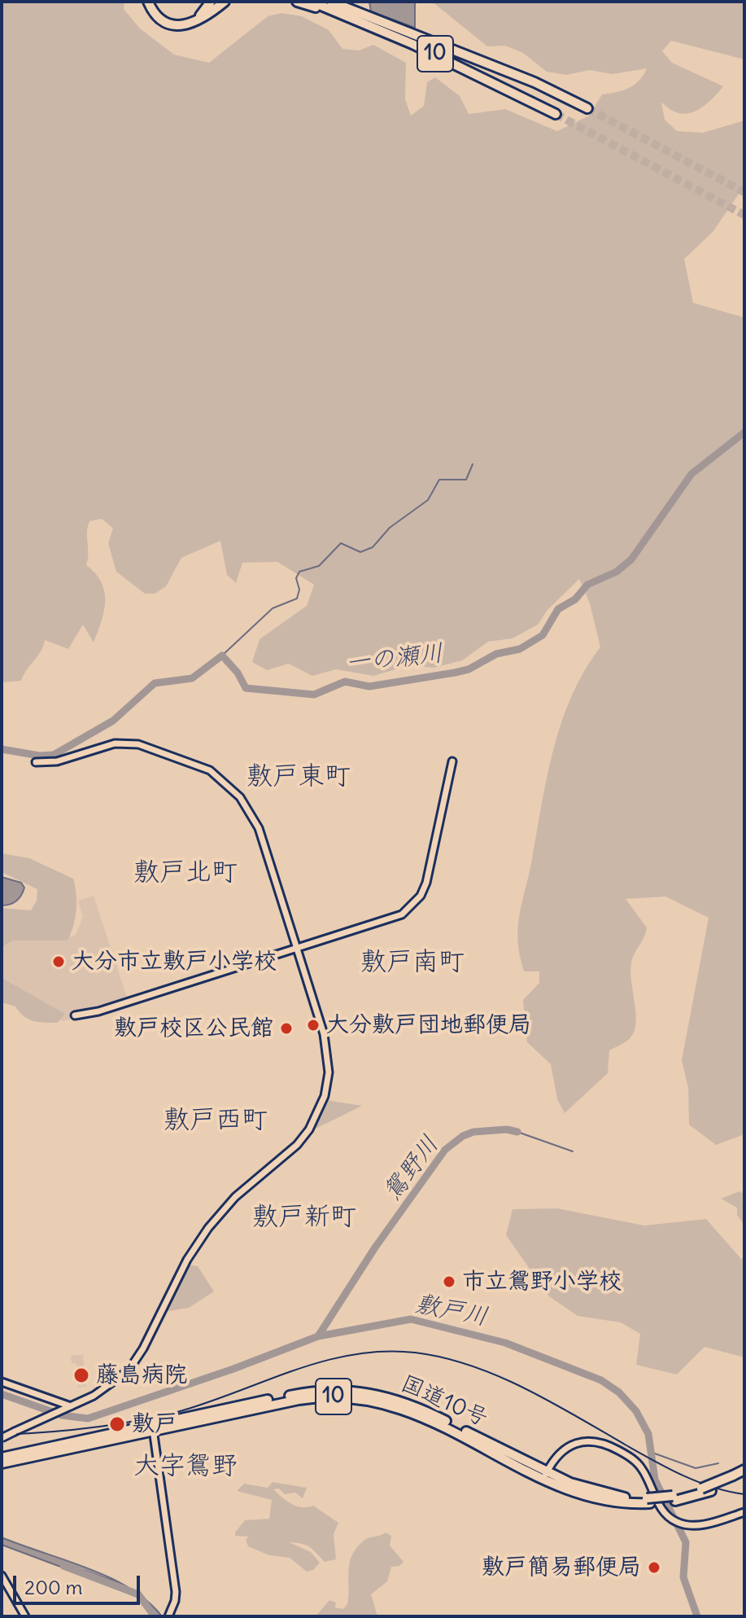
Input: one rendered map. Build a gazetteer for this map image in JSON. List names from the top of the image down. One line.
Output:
{"streets":{"highway":["10","国道10号"]},"districts":["敷戸東町","敷戸北町","敷戸南町","敷戸西町","敷戸新町","大字鴛野"],"water":["一の瀬川","鴛野川","敷戸川"],"places":["大分市立敷戸小学校","大分敷戸団地郵便局","敷戸校区公民館","市立鴛野小学校","藤島病院","敷戸","敷戸簡易郵便局"],"scale_bar":"200 m"}
